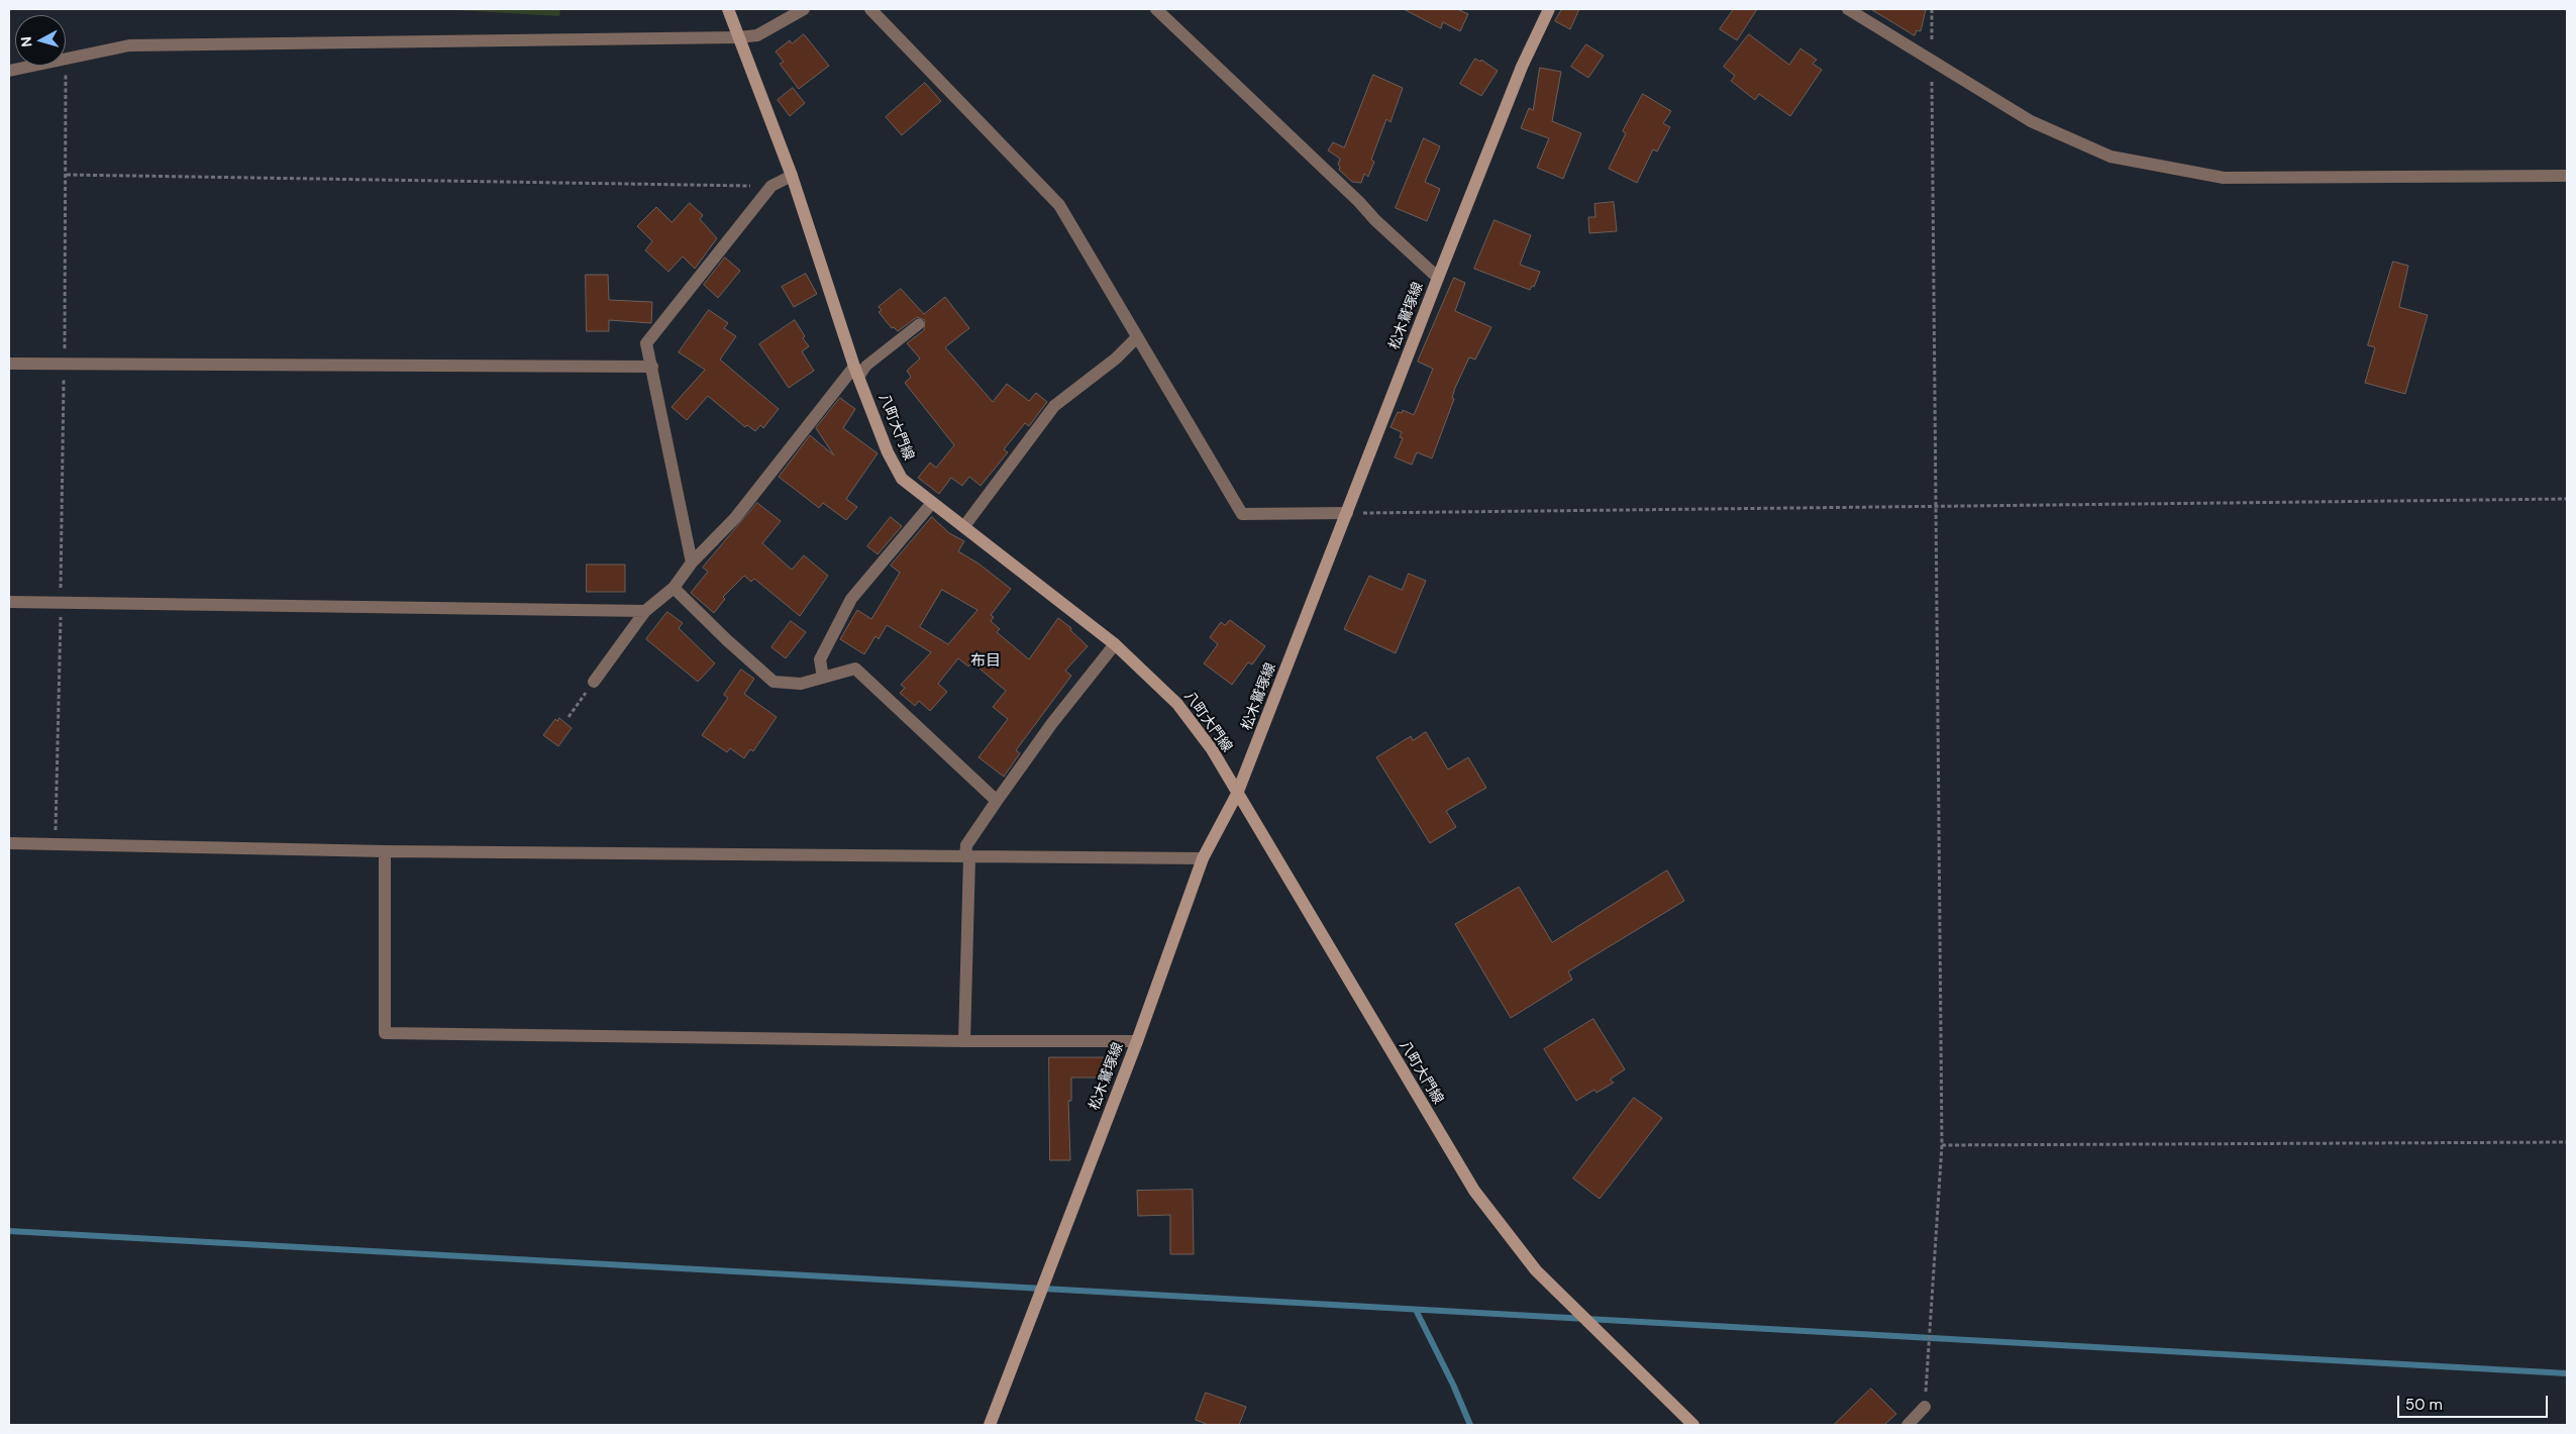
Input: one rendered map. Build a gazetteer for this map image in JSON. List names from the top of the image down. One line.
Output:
{"streets":{"main road":["松木鷲塚線","八町大門線"]},"crossings":[["松木鷲塚線","八町大門線"]],"districts":["布目"],"scale_bar":"50 m","north":"left"}
